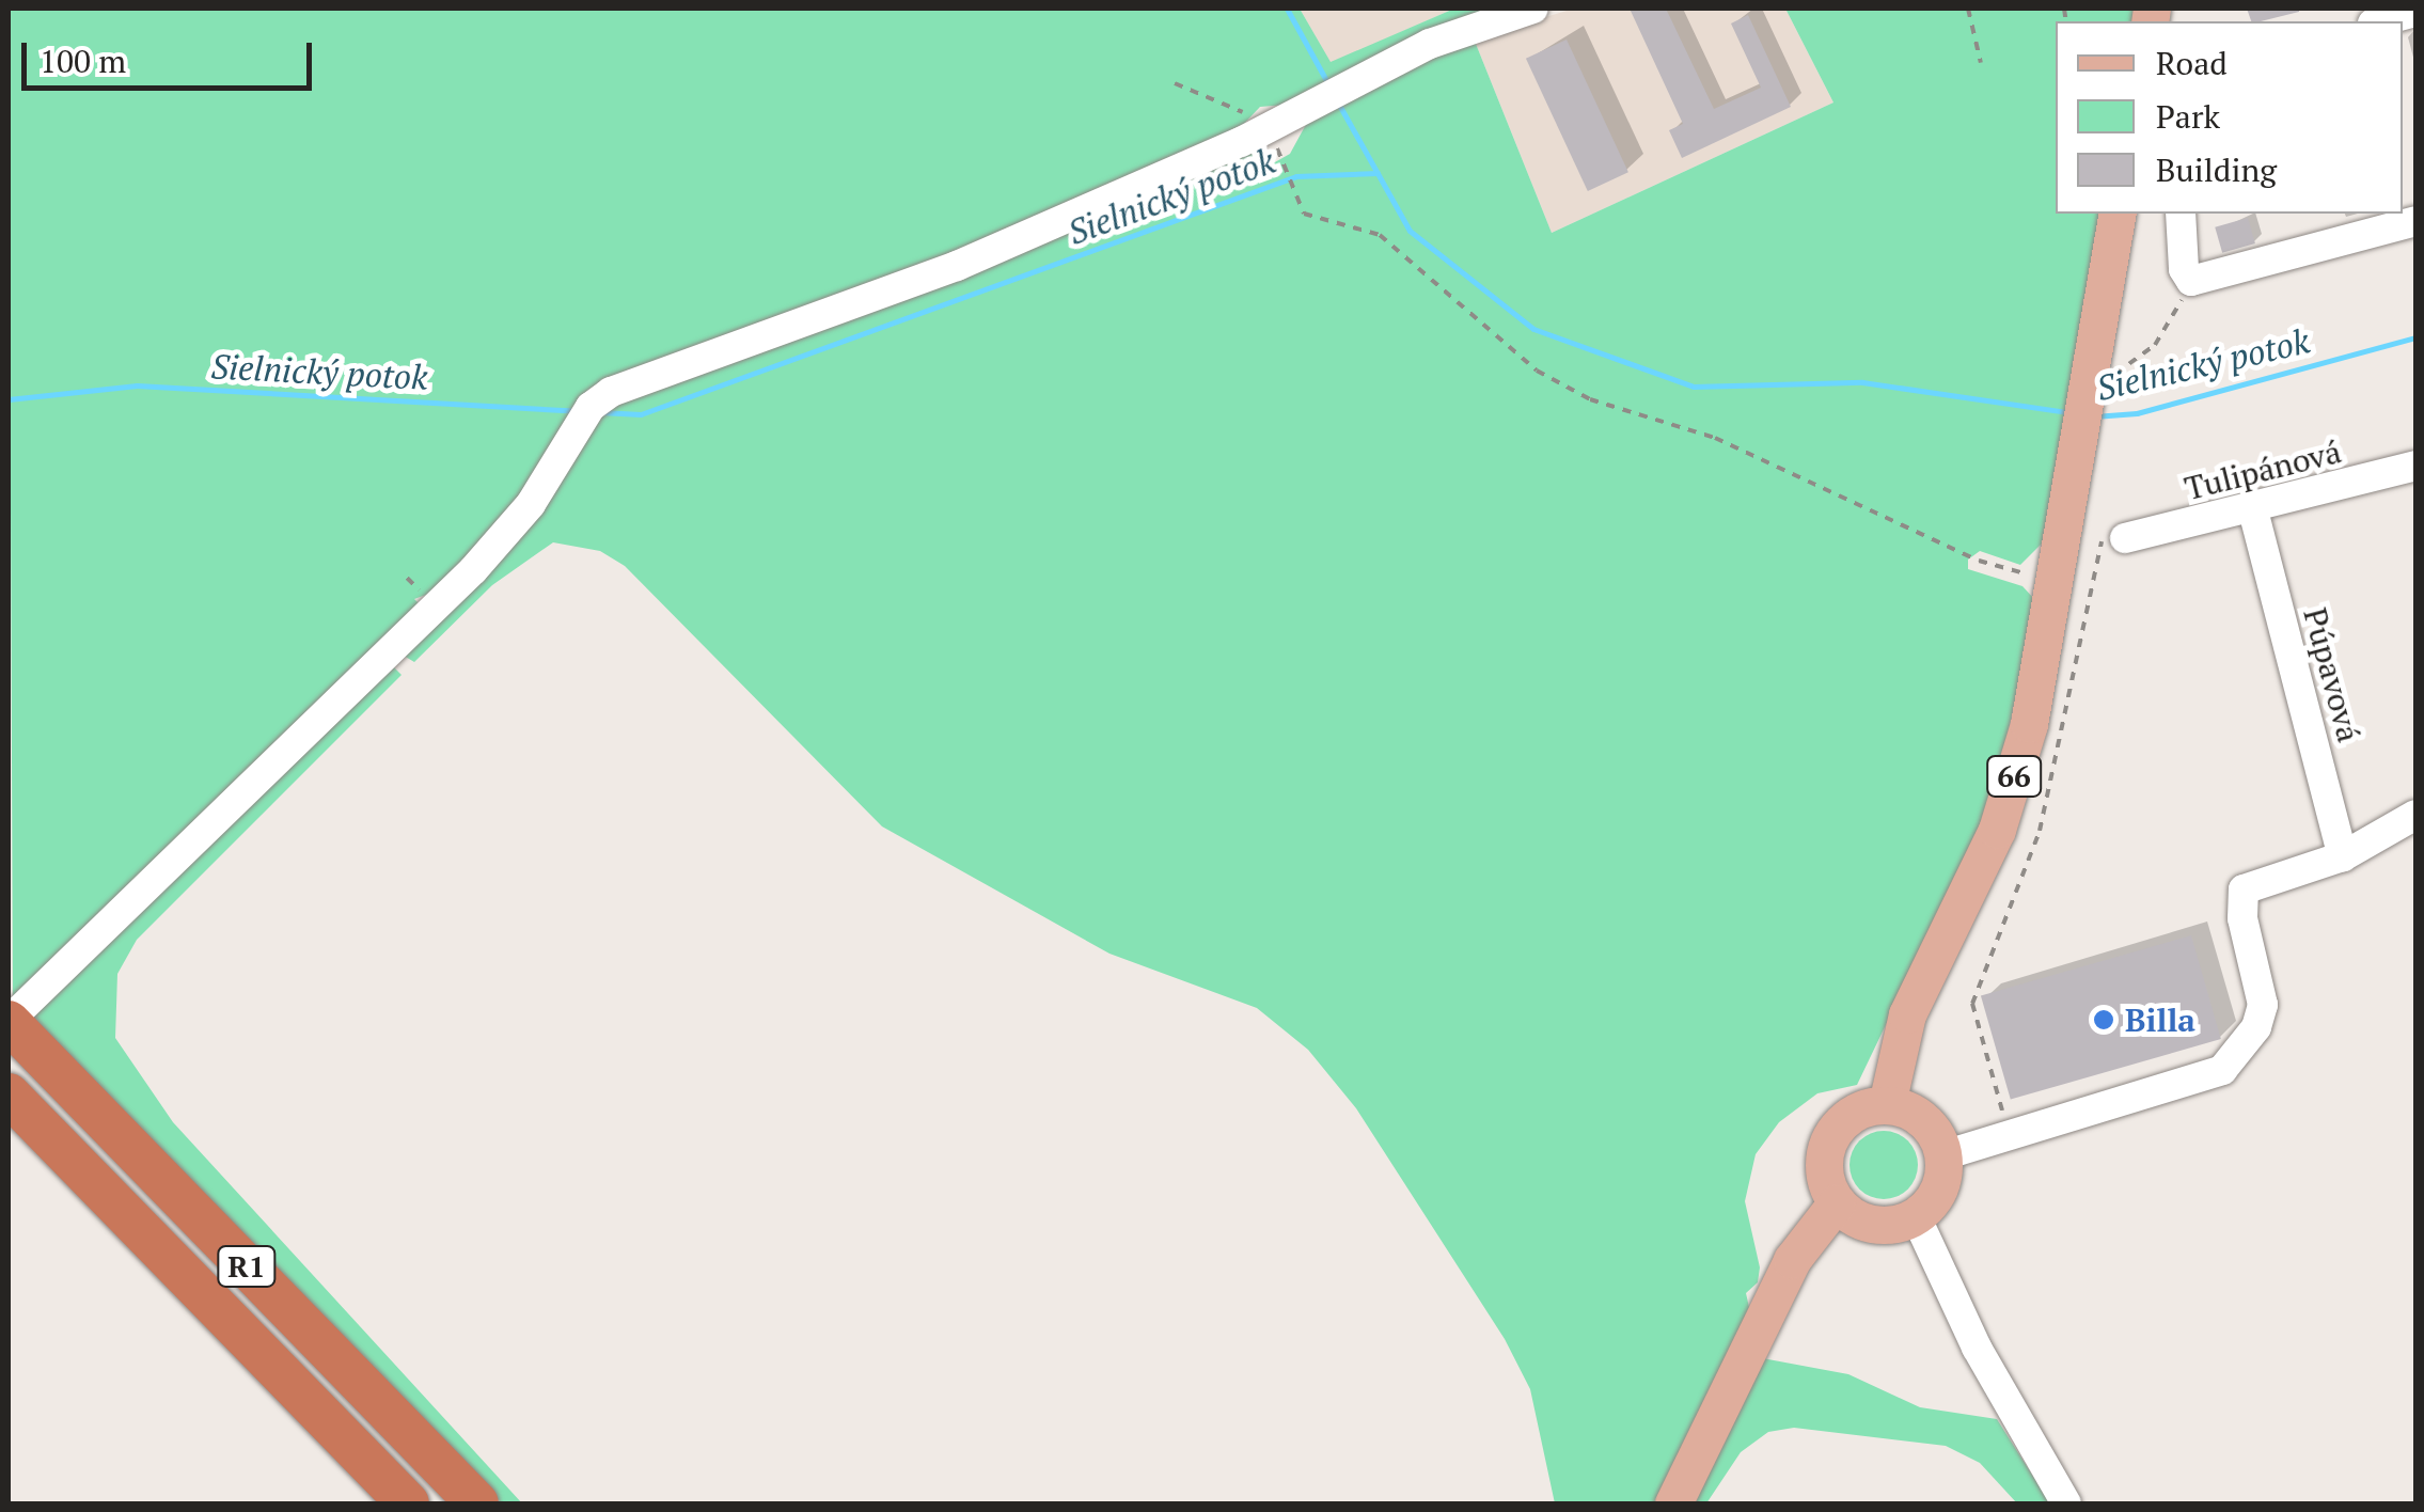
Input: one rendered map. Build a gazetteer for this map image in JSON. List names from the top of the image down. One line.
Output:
{"streets":{"highway":["R1"],"main road":["66"],"street":["Tulipánová","Púpavová"]},"crossings":[["Tulipánová","Púpavová"]],"water":["Sielnický potok"],"places":["Billa"],"legend":["Road","Park","Building"],"scale_bar":"100 m"}
